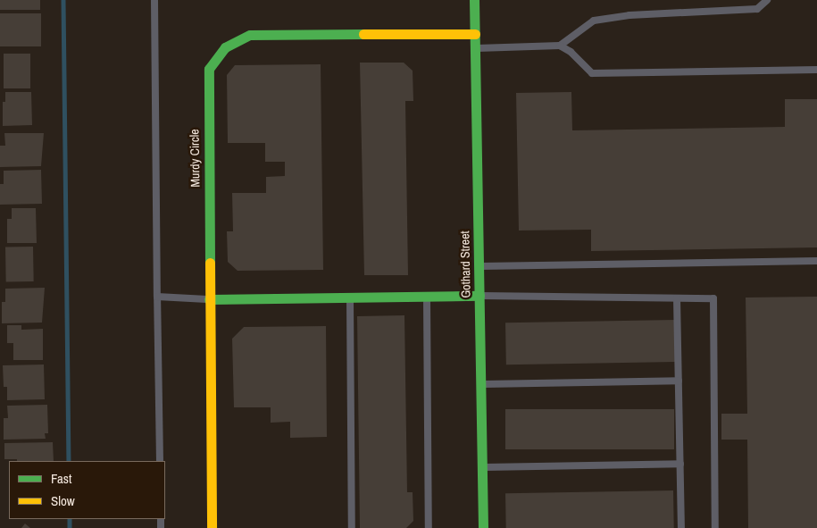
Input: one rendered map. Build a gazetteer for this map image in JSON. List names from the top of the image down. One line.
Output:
{"streets":{"street":["Murdy Circle","Gothard Street"]},"crossings":[["Murdy Circle","Gothard Street"]],"legend":["Fast","Slow"]}
